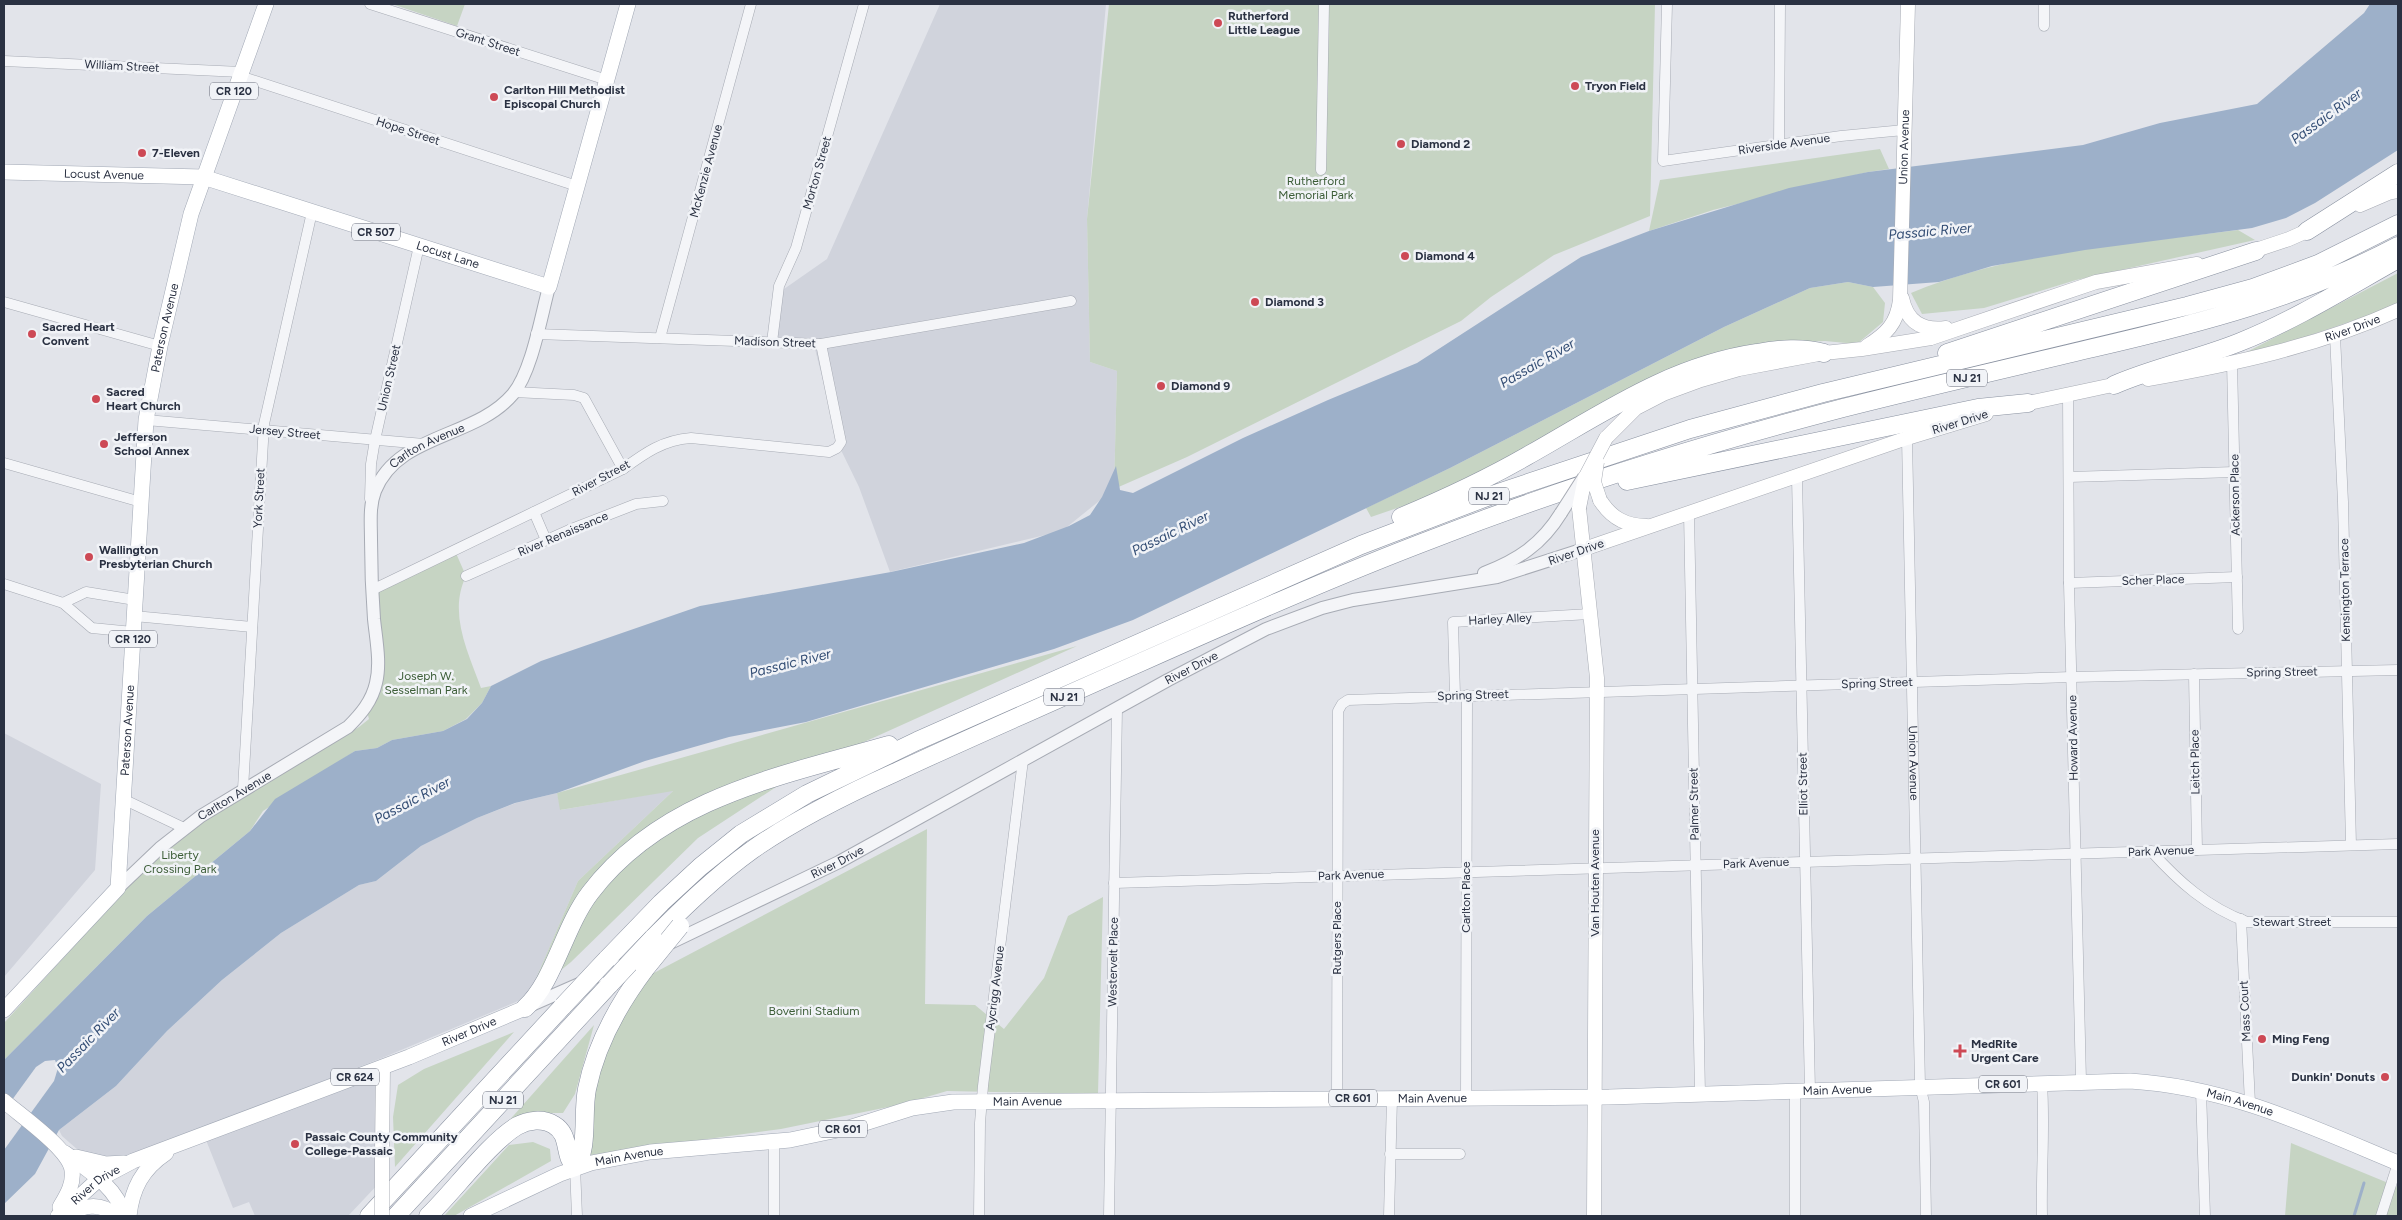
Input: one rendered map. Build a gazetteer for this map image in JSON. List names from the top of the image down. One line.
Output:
{"streets":{"highway":["NJ 21"],"main road":["CR 120","Union Avenue","Locust Avenue","CR 507","Locust Lane","Paterson Avenue","River Drive","Carlton Avenue","Van Houten Avenue","CR 624","CR 601","Main Avenue"],"street":["Grant Street","William Street","Hope Street","Riverside Avenue","McKenzie Avenue","Morton Street","Madison Street","Union Street","Jersey Street","River Street","Ackerson Place","York Street","River Renaissance","Scher Place","Kensington Terrace","Harley Alley","Spring Street","Howard Avenue","Leitch Place","Elliot Street","Palmer Street","Park Avenue","Carlton Place","Stewart Street","Rutgers Place","Westervelt Place","Aycrigg Avenue","Mass Court"]},"crossings":[["Grant Street","Carlton Avenue"],["William Street","Hope Street"],["William Street","Paterson Avenue"],["Hope Street","Paterson Avenue"],["Hope Street","Carlton Avenue"],["Riverside Avenue","Union Avenue"],["Union Avenue","River Drive"],["Union Avenue","Spring Street"],["Union Avenue","Park Avenue"],["Union Avenue","Main Avenue"],["McKenzie Avenue","Madison Street"],["Morton Street","Madison Street"],["Locust Avenue","Locust Lane"],["Locust Avenue","Paterson Avenue"],["Locust Lane","Paterson Avenue"],["Locust Lane","Union Street"],["Locust Lane","Carlton Avenue"],["Locust Lane","York Street"],["Paterson Avenue","Jersey Street"],["Paterson Avenue","Carlton Avenue"],["River Drive","Ackerson Place"],["River Drive","Kensington Terrace"],["River Drive","Howard Avenue"],["River Drive","Elliot Street"],["River Drive","Palmer Street"],["River Drive","Van Houten Avenue"],["River Drive","Westervelt Place"],["River Drive","Aycrigg Avenue"],["River Drive","CR 624"],["Madison Street","Carlton Avenue"],["Madison Street","River Street"],["Union Street","Jersey Street"],["Union Street","Carlton Avenue"],["Jersey Street","Carlton Avenue"],["Jersey Street","York Street"],["Carlton Avenue","River Street"],["Carlton Avenue","York Street"],["Ackerson Place","Scher Place"],["Scher Place","Howard Avenue"],["Kensington Terrace","Spring Street"],["Kensington Terrace","Park Avenue"],["Harley Alley","Spring Street"],["Harley Alley","Van Houten Avenue"],["Spring Street","Howard Avenue"],["Spring Street","Leitch Place"],["Spring Street","Elliot Street"],["Spring Street","Palmer Street"],["Spring Street","Van Houten Avenue"],["Spring Street","Carlton Place"],["Spring Street","Rutgers Place"],["Howard Avenue","Park Avenue"],["Howard Avenue","Main Avenue"],["Leitch Place","Park Avenue"],["Elliot Street","Park Avenue"],["Elliot Street","Main Avenue"],["Palmer Street","Park Avenue"],["Palmer Street","Main Avenue"],["Park Avenue","Van Houten Avenue"],["Park Avenue","Carlton Place"],["Park Avenue","Stewart Street"],["Park Avenue","Rutgers Place"],["Park Avenue","Westervelt Place"],["Van Houten Avenue","CR 624"],["Van Houten Avenue","Main Avenue"],["Carlton Place","Main Avenue"],["Stewart Street","Mass Court"],["Rutgers Place","Main Avenue"],["Westervelt Place","Main Avenue"],["Aycrigg Avenue","Main Avenue"],["Mass Court","Main Avenue"]],"water":["Passaic River"],"parks":["Rutherford Memorial Park","Joseph W. Sesselman Park","Liberty Crossing Park","Boverini Stadium"],"places":{"other":["Rutherford Little League","Tryon Field","Carlton Hill Methodist Episcopal Church","Diamond 2","7-Eleven","Diamond 4","Diamond 3","Sacred Heart Convent","Diamond 9","Sacred Heart Church","Jefferson School Annex","Wallington Presbyterian Church","Ming Feng","Dunkin' Donuts","Passaic County Community College-Passaic"],"health":["MedRite Urgent Care"]}}
